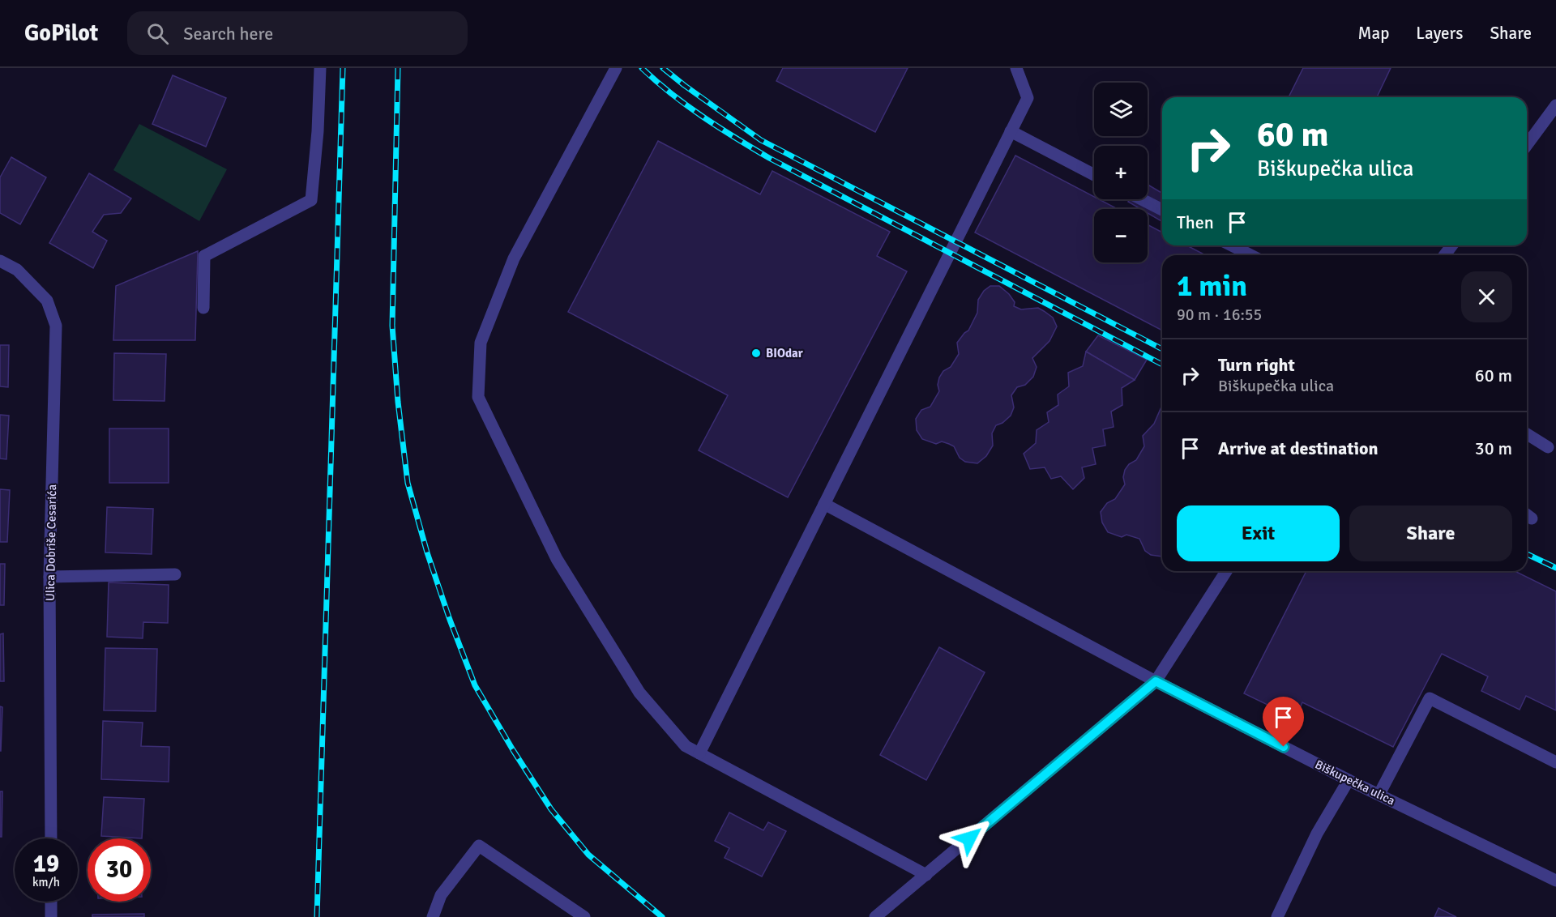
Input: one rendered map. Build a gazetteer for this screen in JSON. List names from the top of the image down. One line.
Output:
{"streets":{"street":["Ulica Dobriše Cesarića","Biškupečka ulica"]},"places":["BIOdar"],"page":{"header":"GoPilot","search":"Search here","nav":["Map","Layers","Share"],"map_buttons":["+","−"],"turn":["60 m","Biškupečka ulica"],"then":"Then","heading":["1 min","90 m · 16:55"],"list":[{"name":"Turn right","note":"Biškupečka ulica","value":"60 m"},{"name":"Arrive at destination","value":"30 m"}],"buttons":["Exit","Share"],"speed":"19 km/h","limit":"30"}}
